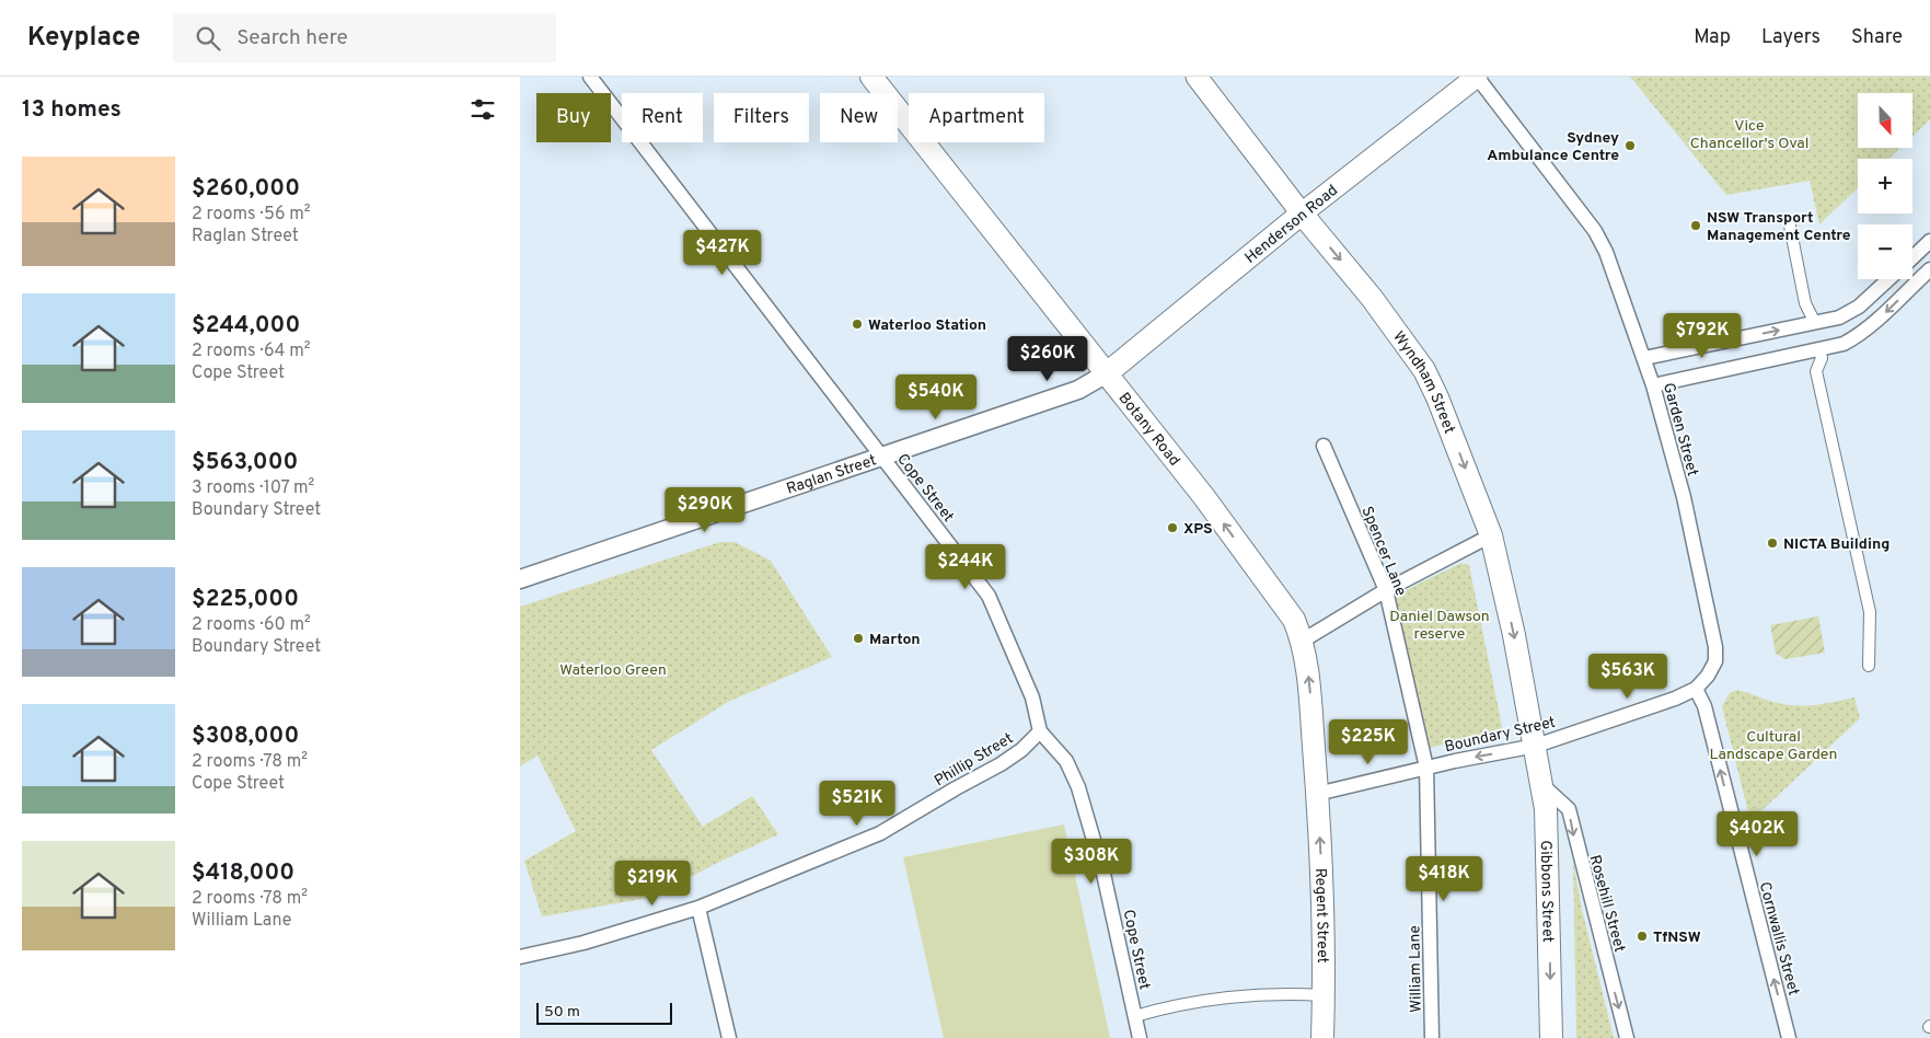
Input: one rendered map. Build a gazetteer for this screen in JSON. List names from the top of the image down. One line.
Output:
{"streets":{"main road":["Henderson Road","Wyndham Street","Botany Road","Gibbons Street","Regent Street"],"street":["Garden Street","Raglan Street","Cope Street","Spencer Lane","Boundary Street","Phillip Street","Rosehill Street","Cornwallis Street","William Lane"]},"crossings":[["Henderson Road","Wyndham Street"],["Henderson Road","Botany Road"],["Henderson Road","Garden Street"],["Henderson Road","Raglan Street"],["Wyndham Street","Boundary Street"],["Wyndham Street","Gibbons Street"],["Botany Road","Raglan Street"],["Botany Road","Boundary Street"],["Botany Road","Regent Street"],["Garden Street","Boundary Street"],["Raglan Street","Cope Street"],["Cope Street","Phillip Street"],["Spencer Lane","Boundary Street"],["Spencer Lane","William Lane"],["Boundary Street","Gibbons Street"],["Boundary Street","Regent Street"],["Boundary Street","Cornwallis Street"],["Boundary Street","William Lane"],["Gibbons Street","Rosehill Street"]],"one_way":["Wyndham Street","Botany Road","Gibbons Street","Rosehill Street","Regent Street","Cornwallis Street"],"parks":["Vice Chancellor's Oval","Daniel Dawson reserve","Waterloo Green","Cultural Landscape Garden"],"places":["Sydney Ambulance Centre","NSW Transport Management Centre","Waterloo Station","XPS","NICTA Building","Marton","TfNSW"],"scale_bar":"50 m","north":"bottom","page":{"header":"Keyplace","search":"Search here","nav":["Map","Layers","Share"],"heading":"13 homes","map_buttons":["+","−"],"chip":["Buy","Rent","Filters","New","Apartment"],"list":[{"name":"$260,000","note":"2 rooms · 56 m² · Raglan Street"},{"name":"$244,000","note":"2 rooms · 64 m² · Cope Street"},{"name":"$563,000","note":"3 rooms · 107 m² · Boundary Street"},{"name":"$225,000","note":"2 rooms · 60 m² · Boundary Street"},{"name":"$308,000","note":"2 rooms · 78 m² · Cope Street"},{"name":"$418,000","note":"2 rooms · 78 m² · William Lane"}],"price":["$427K","$792K","$260K","$540K","$290K","$244K","$563K","$225K","$521K","$402K","$308K","$418K","$219K"],"scale":"50 m"}}
